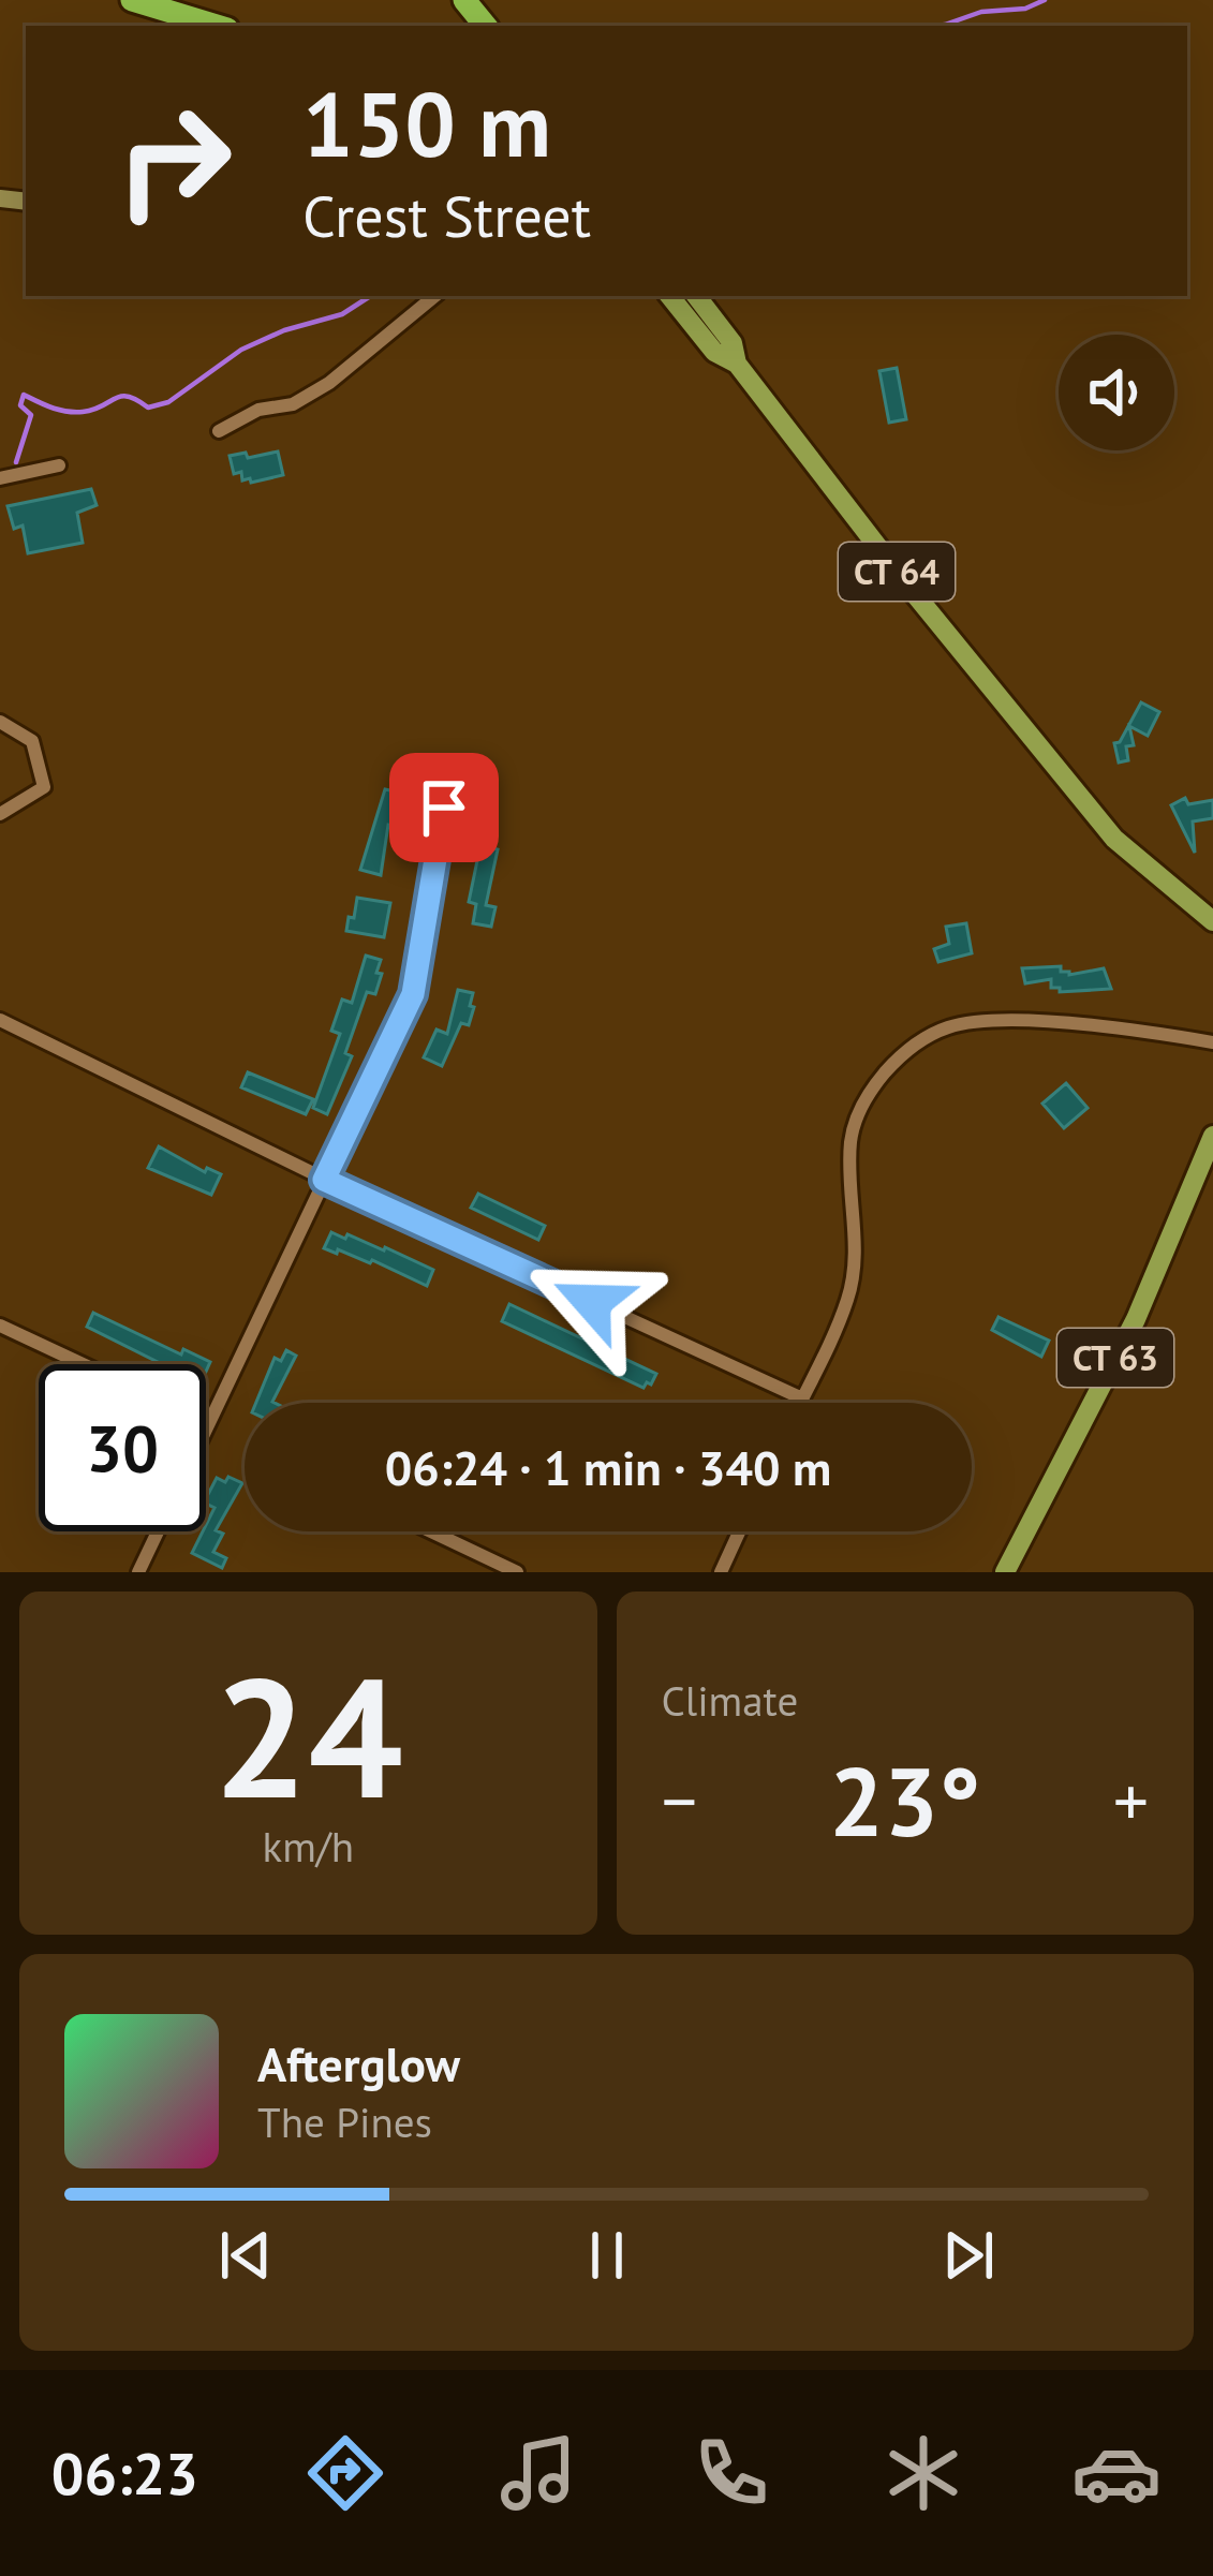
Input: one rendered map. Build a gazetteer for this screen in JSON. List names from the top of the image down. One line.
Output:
{"streets":{"main road":["CT 64","CT 63"]},"page":{"turn":["150 m","Crest Street"],"limit":"30","trip":"06:24 · 1 min · 340 m","tile":[["24","km/h"],"Climate"],"heat":["−","23°","+"],"song":["Afterglow","The Pines"],"tabs":"06:23"}}
